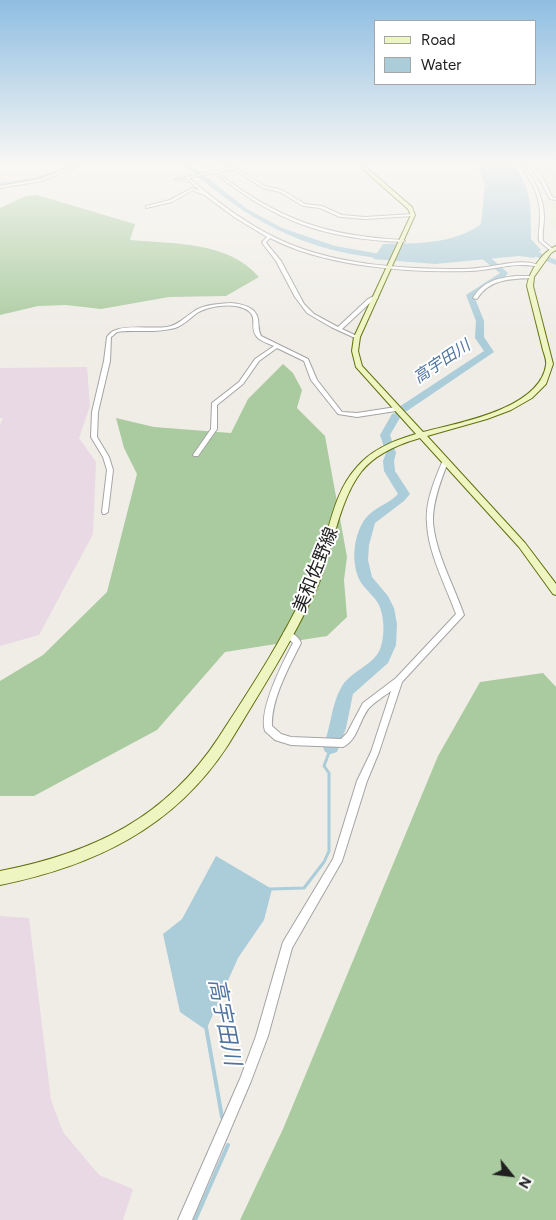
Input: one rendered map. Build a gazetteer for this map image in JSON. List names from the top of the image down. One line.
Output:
{"streets":{"street":["美和佐野線"]},"water":["高宇田川"],"legend":["Road","Water"],"north":"bottom right"}
